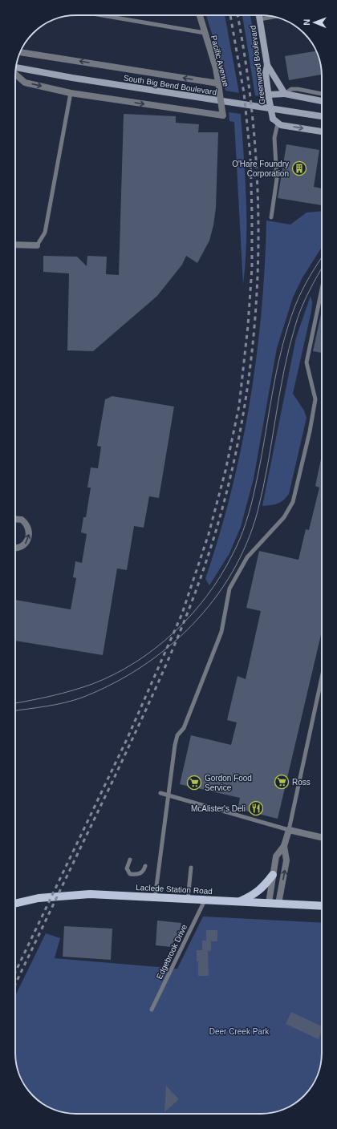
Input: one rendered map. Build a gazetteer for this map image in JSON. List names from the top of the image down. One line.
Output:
{"streets":{"main road":["Greenwood Boulevard","South Big Bend Boulevard","Laclede Station Road"],"street":["Pacific Avenue"],"lane":["Edgebrook Drive"]},"crossings":[["Laclede Station Road","Edgebrook Drive"]],"parks":["Deer Creek Park"],"places":{"building":["O'Hare Foundry Corporation"],"supermarket":["Ross","Gordon Food Service"],"restaurant":["McAlister's Deli"]},"north":"left"}
